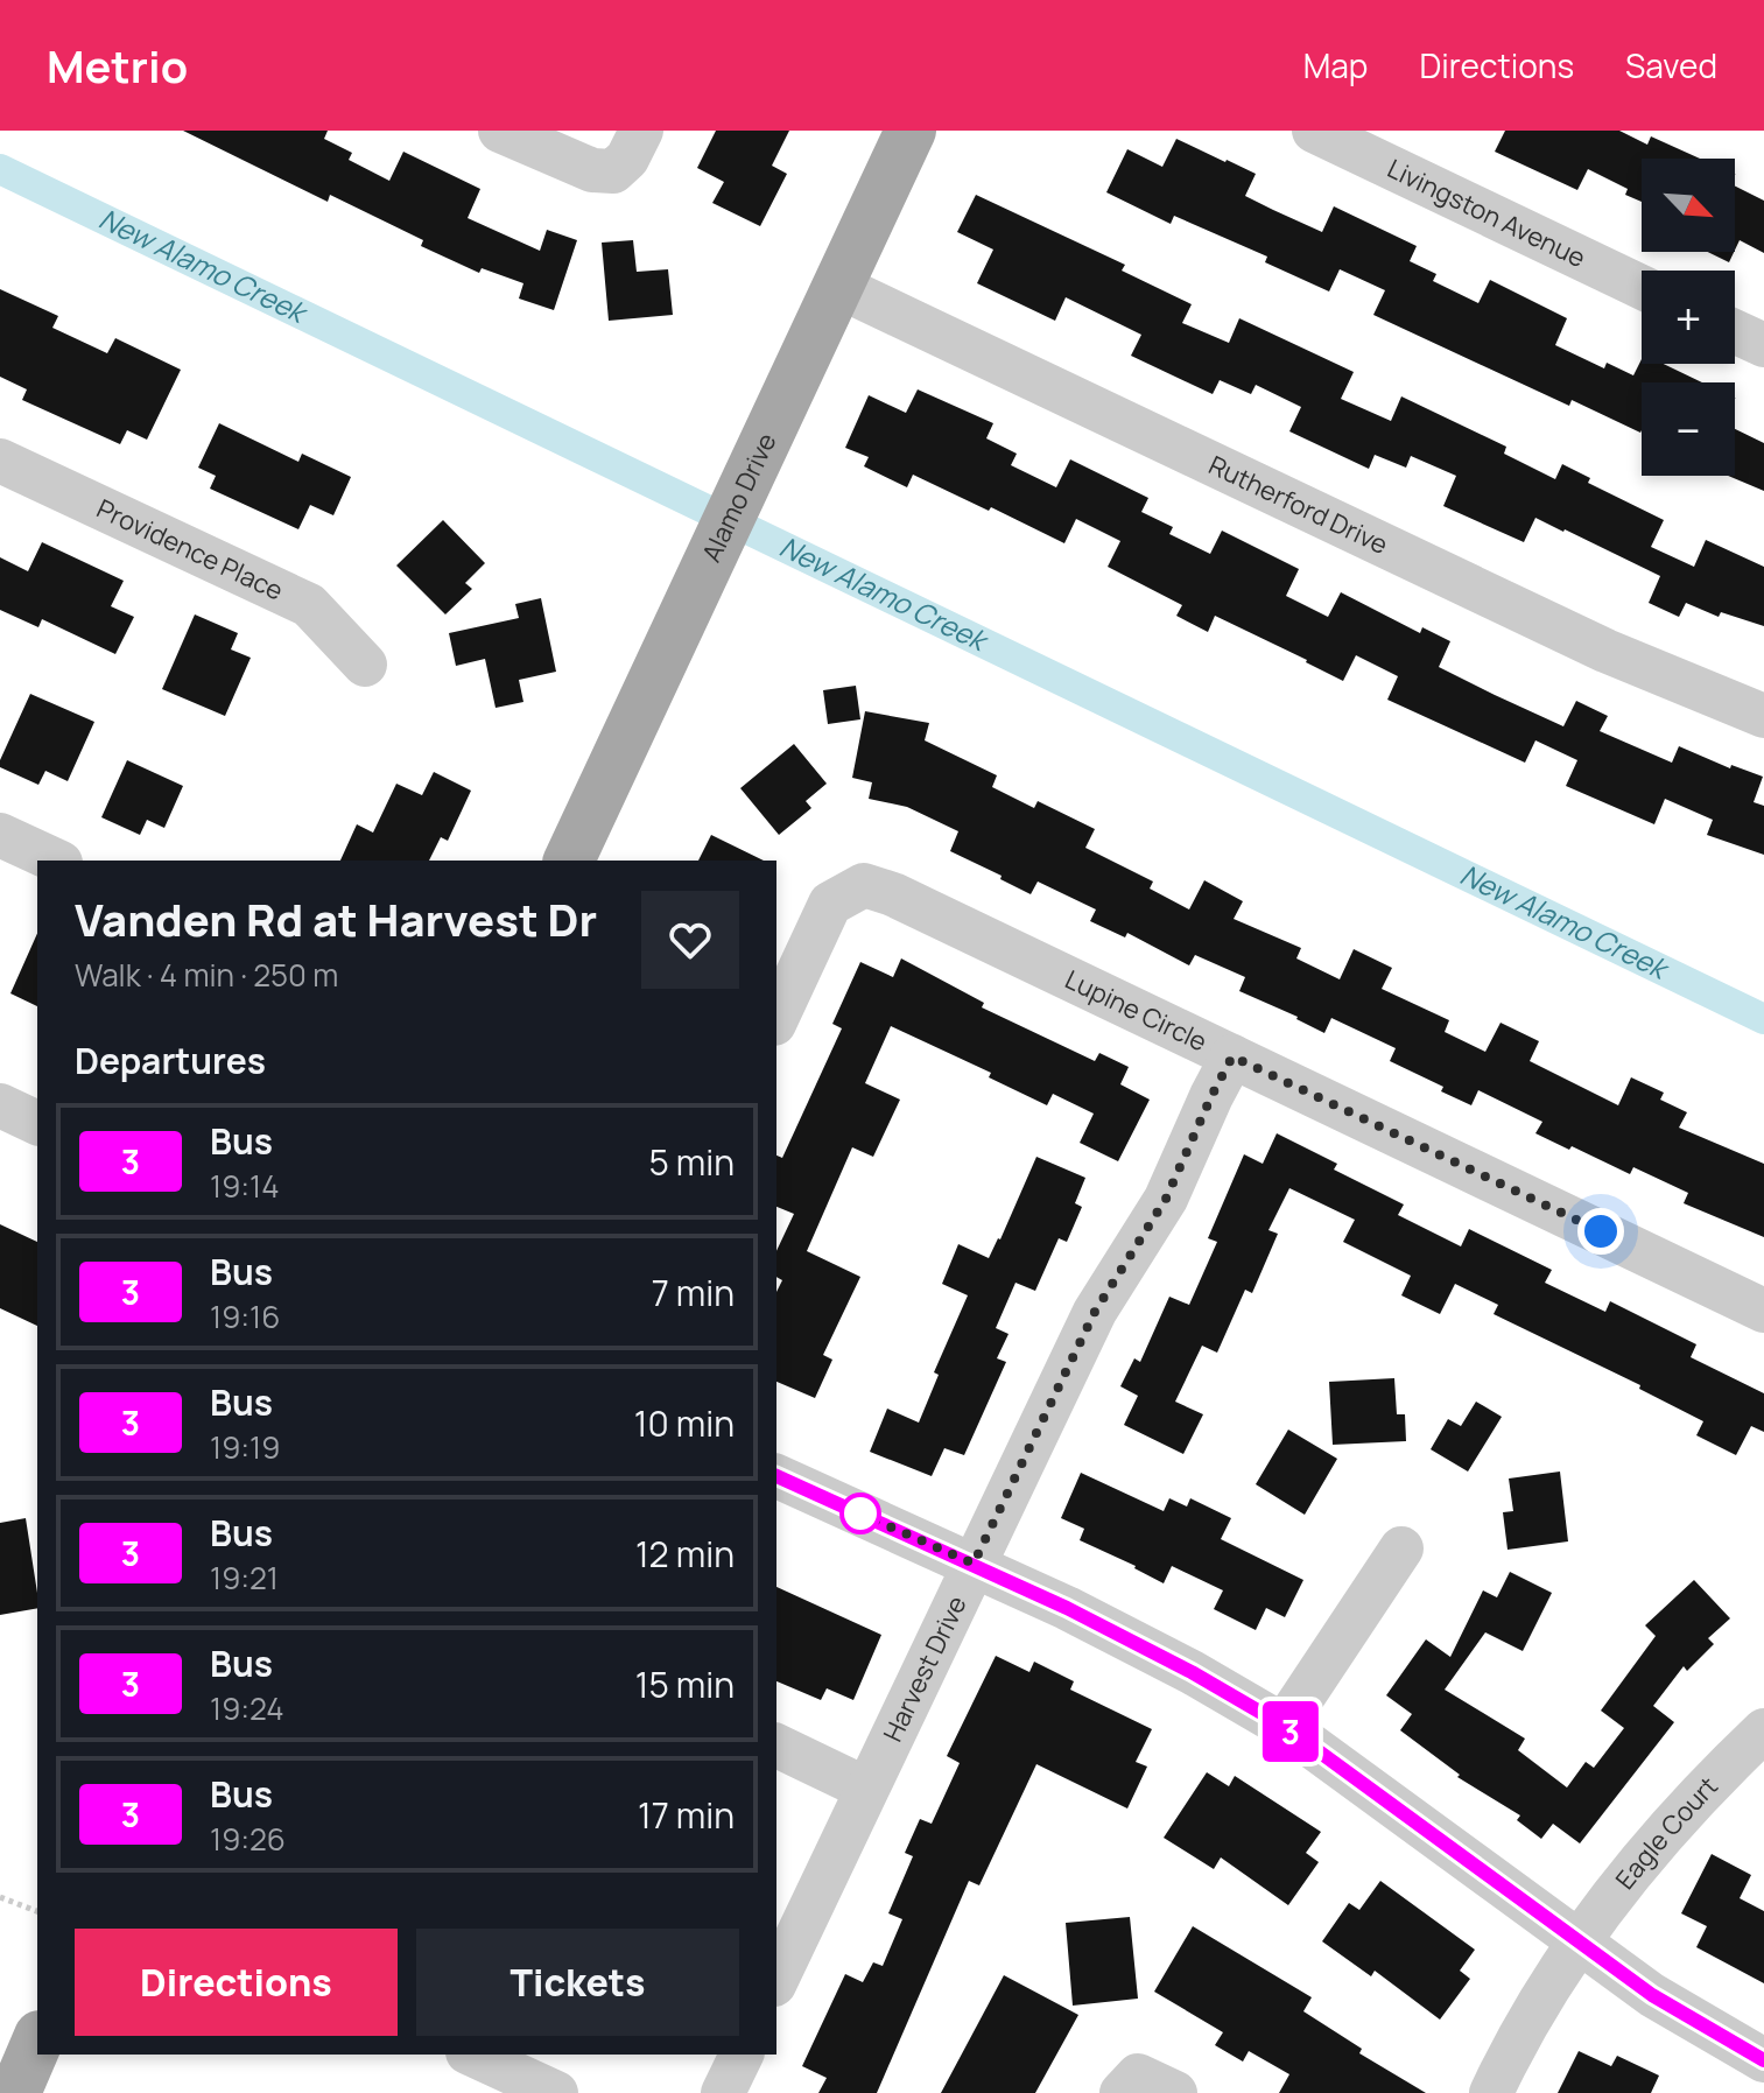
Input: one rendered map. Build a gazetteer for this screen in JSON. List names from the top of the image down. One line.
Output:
{"streets":{"main road":["Alamo Drive"],"street":["Livingston Avenue","Rutherford Drive","Providence Place","Lupine Circle","Harvest Drive","Eagle Court"]},"crossings":[["Alamo Drive","Rutherford Drive"],["Lupine Circle","Harvest Drive"]],"water":["New Alamo Creek"],"lines":["bus line 3"],"north":"bottom right","page":{"header":"Metrio","nav":["Map","Directions","Saved"],"on_map":"3","map_buttons":["+","−"],"heading":[["Vanden Rd at Harvest Dr","Walk · 4 min · 250 m"],"Departures"],"list":[{"mark":"3","name":"Bus","note":"19:14","value":"5 min"},{"mark":"3","name":"Bus","note":"19:16","value":"7 min"},{"mark":"3","name":"Bus","note":"19:19","value":"10 min"},{"mark":"3","name":"Bus","note":"19:21","value":"12 min"},{"mark":"3","name":"Bus","note":"19:24","value":"15 min"},{"mark":"3","name":"Bus","note":"19:26","value":"17 min"}],"buttons":["Directions","Tickets"]}}
